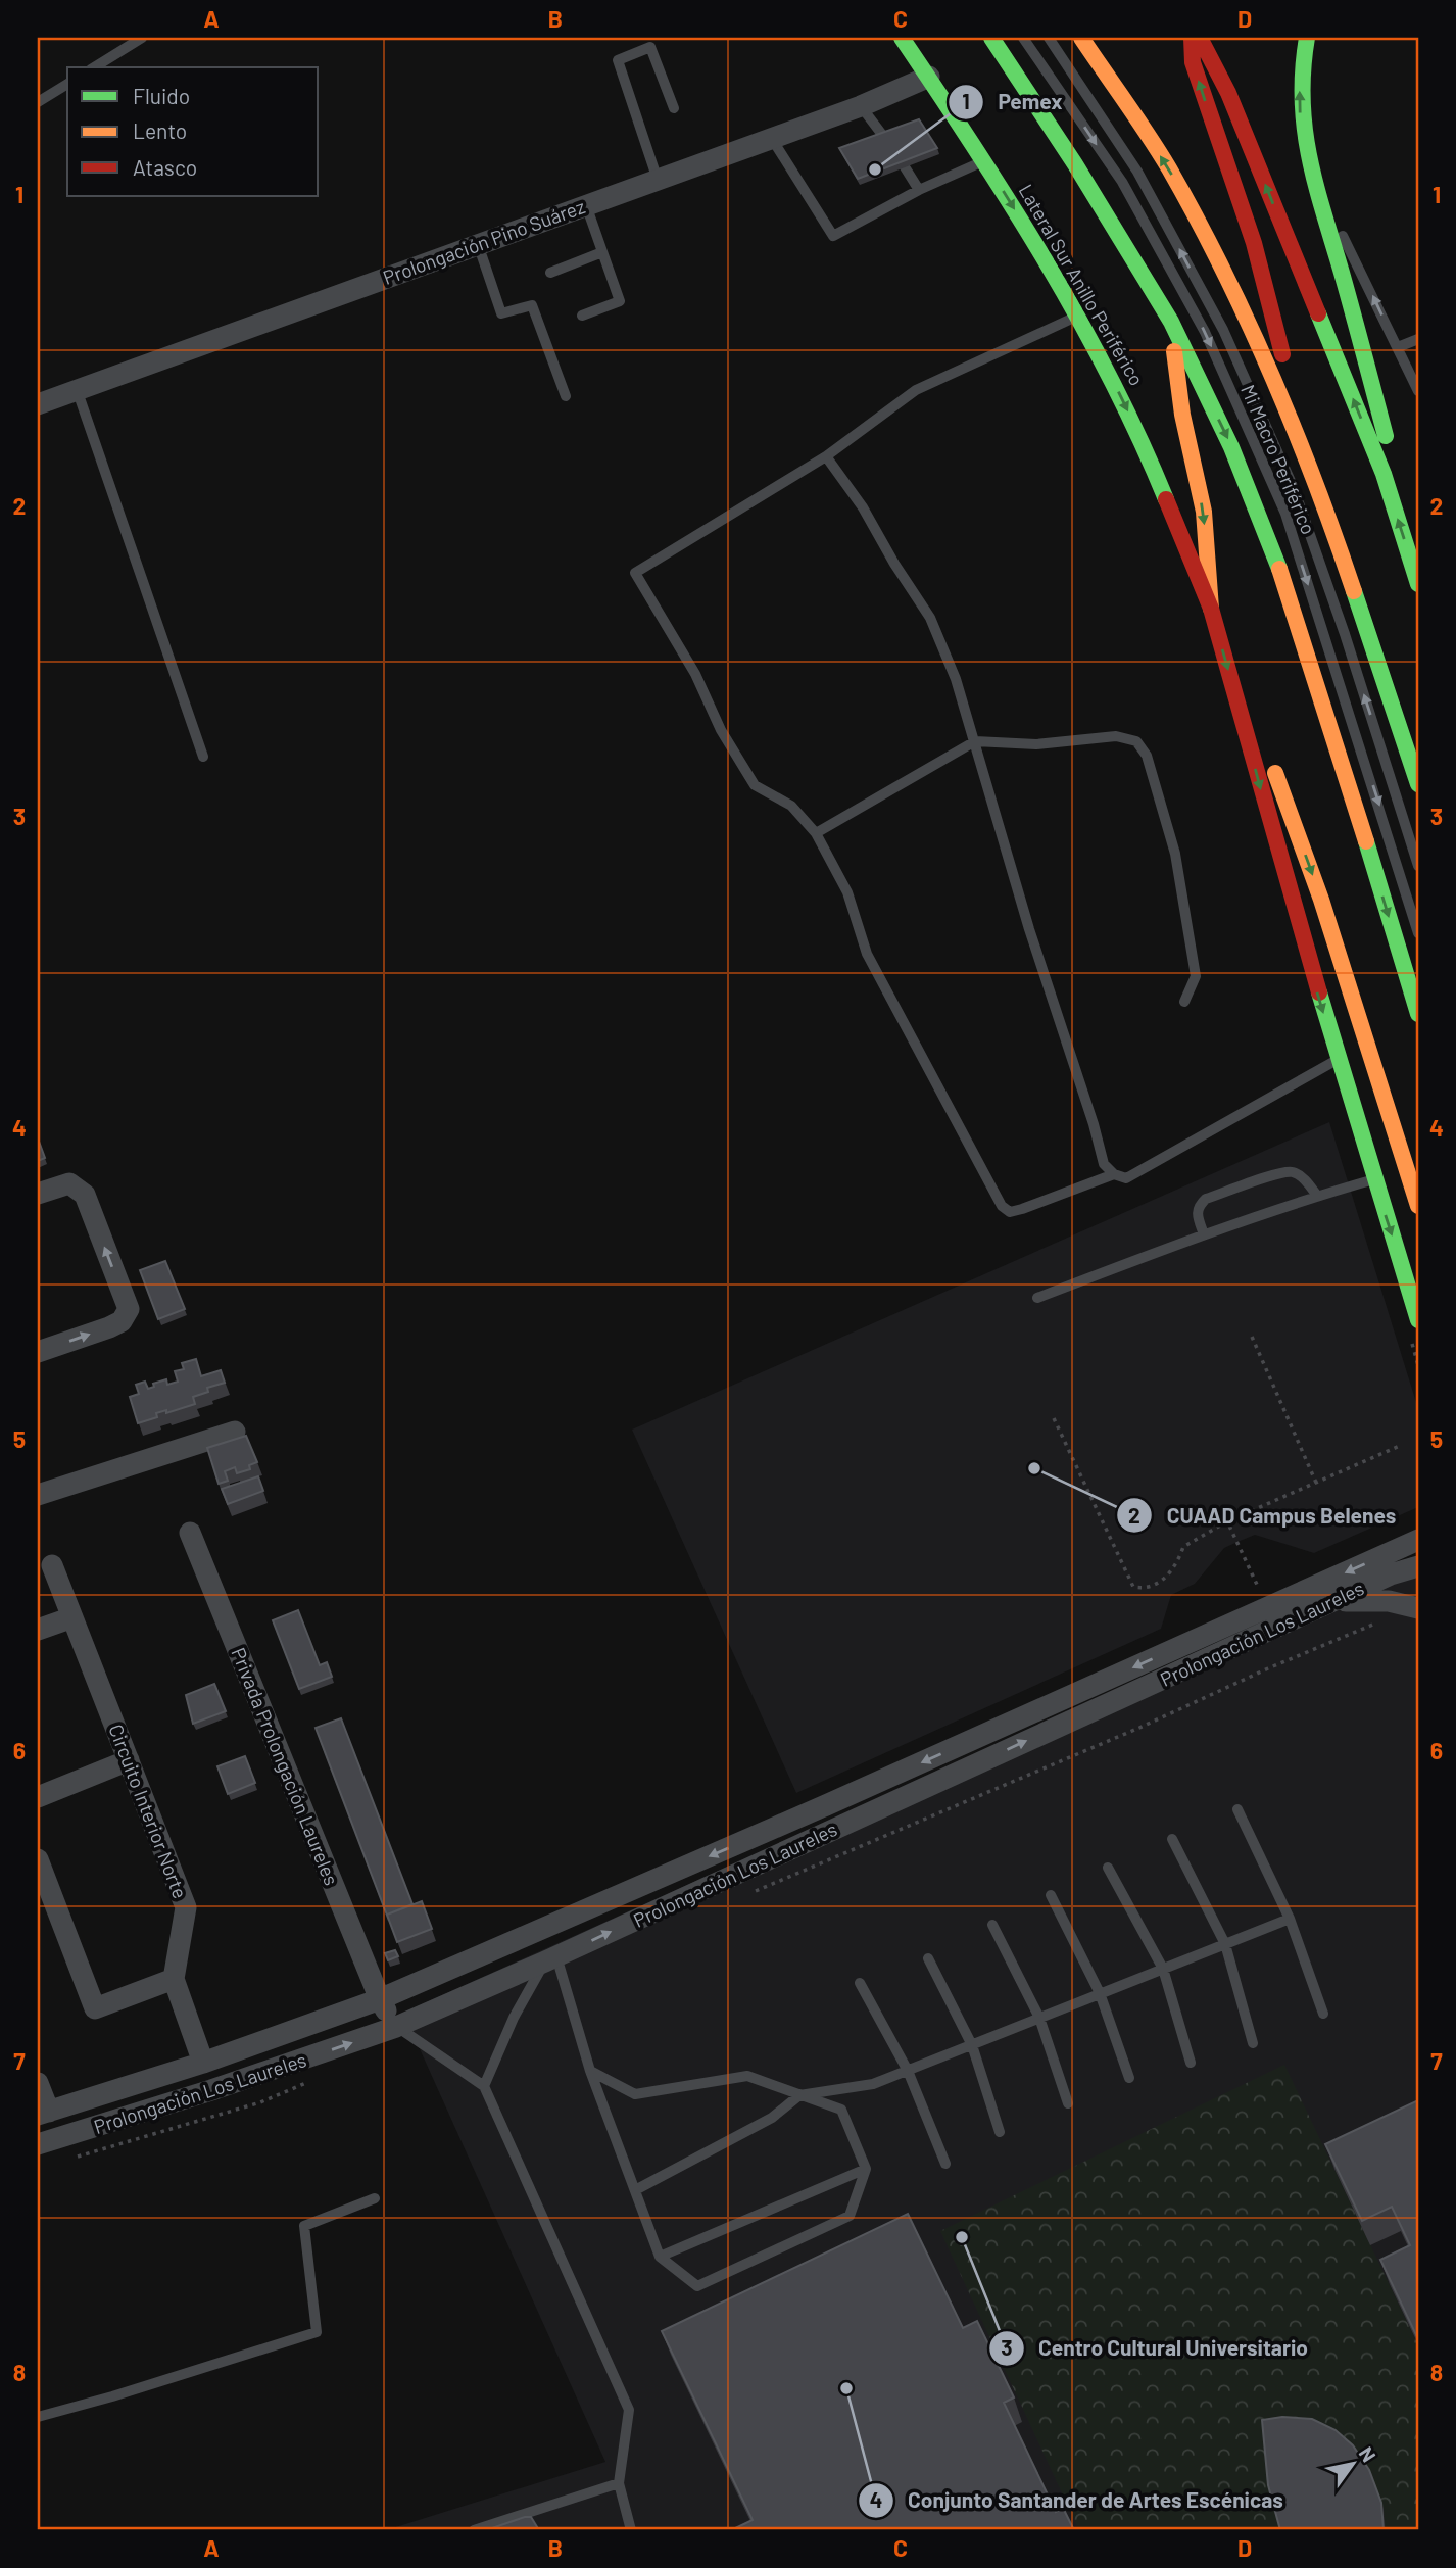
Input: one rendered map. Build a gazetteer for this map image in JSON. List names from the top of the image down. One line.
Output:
{"streets":{"main road":["Lateral Sur Anillo Periférico"],"street":["Prolongación Pino Suárez","Prolongación Los Laureles","Privada Prolongación Laureles","Circuito Interior Norte"],"lane":["Mi Macro Periférico"]},"crossings":[["Prolongación Pino Suárez","Lateral Sur Anillo Periférico"],["Prolongación Los Laureles","Privada Prolongación Laureles"],["Prolongación Los Laureles","Circuito Interior Norte"]],"places":["Pemex","CUAAD Campus Belenes","Centro Cultural Universitario","Conjunto Santander de Artes Escénicas"],"legend":["Fluido","Lento","Atasco"],"north":"top right","grid":{"columns":["A","B","C","D"],"rows":["1","2","3","4","5","6","7","8"]}}
